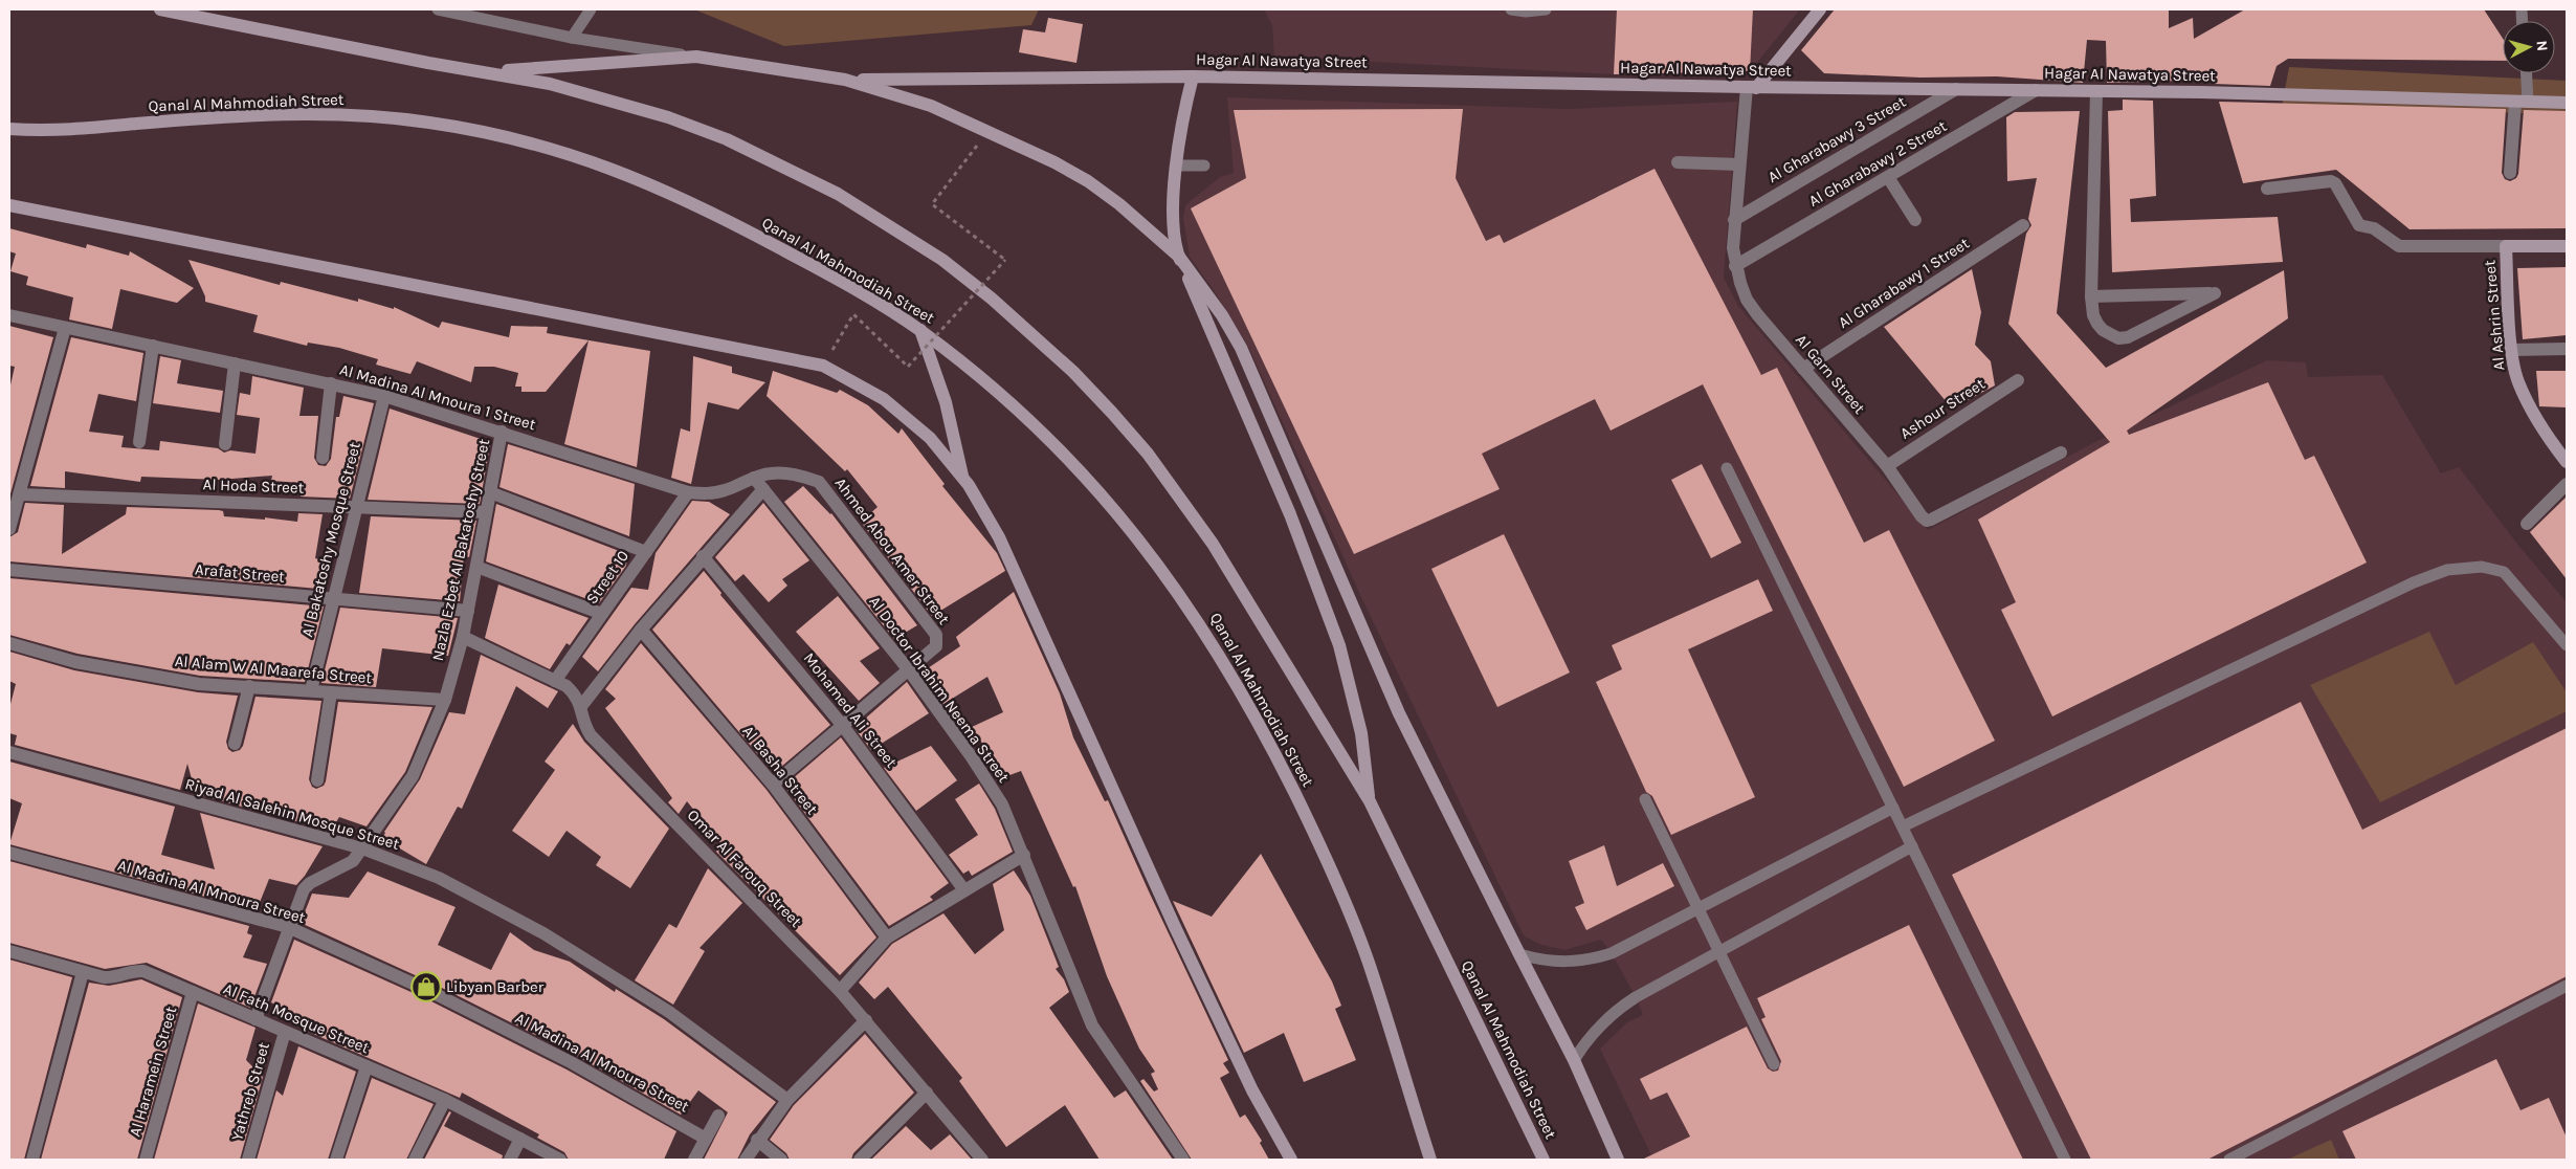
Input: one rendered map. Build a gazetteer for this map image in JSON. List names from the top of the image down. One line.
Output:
{"streets":{"main road":["Hagar Al Nawatya Street","Qanal Al Mahmodiah Street","Al Ashrin Street"],"street":["Al Gharabawy 3 Street","Al Gharabawy 2 Street","Al Gharabawy 1 Street","Al Garn Street","Al Madina Al Mnoura 1 Street","Ashour Street","Al Hoda Street","Al Bakatoshy Mosque Street","Nazla Ezbet Al Bakatoshy Street","Ahmed Abou Amer Street","Arafat Street","Street 10","Al Alam W Al Maarefa Street","Al Doctor Ibrahim Neema Street","Mohamed Ali Street","Al Basha Street","Riyad Al Salehin Mosque Street","Omar Al Farouq Street","Al Madina Al Mnoura Street","Al Fath Mosque Street","Al Haramein Street","Yathreb Street"]},"crossings":[["Hagar Al Nawatya Street","Al Gharabawy 3 Street"],["Hagar Al Nawatya Street","Al Gharabawy 2 Street"],["Hagar Al Nawatya Street","Al Garn Street"],["Al Gharabawy 3 Street","Al Garn Street"],["Al Gharabawy 2 Street","Al Garn Street"],["Al Gharabawy 1 Street","Al Garn Street"],["Al Garn Street","Ashour Street"],["Al Madina Al Mnoura 1 Street","Al Bakatoshy Mosque Street"],["Al Madina Al Mnoura 1 Street","Nazla Ezbet Al Bakatoshy Street"],["Al Madina Al Mnoura 1 Street","Ahmed Abou Amer Street"],["Al Madina Al Mnoura 1 Street","Street 10"],["Al Madina Al Mnoura 1 Street","Al Doctor Ibrahim Neema Street"],["Al Hoda Street","Al Bakatoshy Mosque Street"],["Al Hoda Street","Nazla Ezbet Al Bakatoshy Street"],["Al Bakatoshy Mosque Street","Arafat Street"],["Al Bakatoshy Mosque Street","Al Alam W Al Maarefa Street"],["Nazla Ezbet Al Bakatoshy Street","Arafat Street"],["Nazla Ezbet Al Bakatoshy Street","Al Alam W Al Maarefa Street"],["Nazla Ezbet Al Bakatoshy Street","Riyad Al Salehin Mosque Street"],["Nazla Ezbet Al Bakatoshy Street","Omar Al Farouq Street"],["Nazla Ezbet Al Bakatoshy Street","Al Madina Al Mnoura Street"],["Nazla Ezbet Al Bakatoshy Street","Al Fath Mosque Street"],["Ahmed Abou Amer Street","Al Doctor Ibrahim Neema Street"],["Ahmed Abou Amer Street","Mohamed Ali Street"],["Ahmed Abou Amer Street","Al Basha Street"],["Street 10","Omar Al Farouq Street"],["Al Fath Mosque Street","Al Haramein Street"],["Al Fath Mosque Street","Yathreb Street"]],"places":{"shop":["Libyan Barber"]},"north":"right"}
